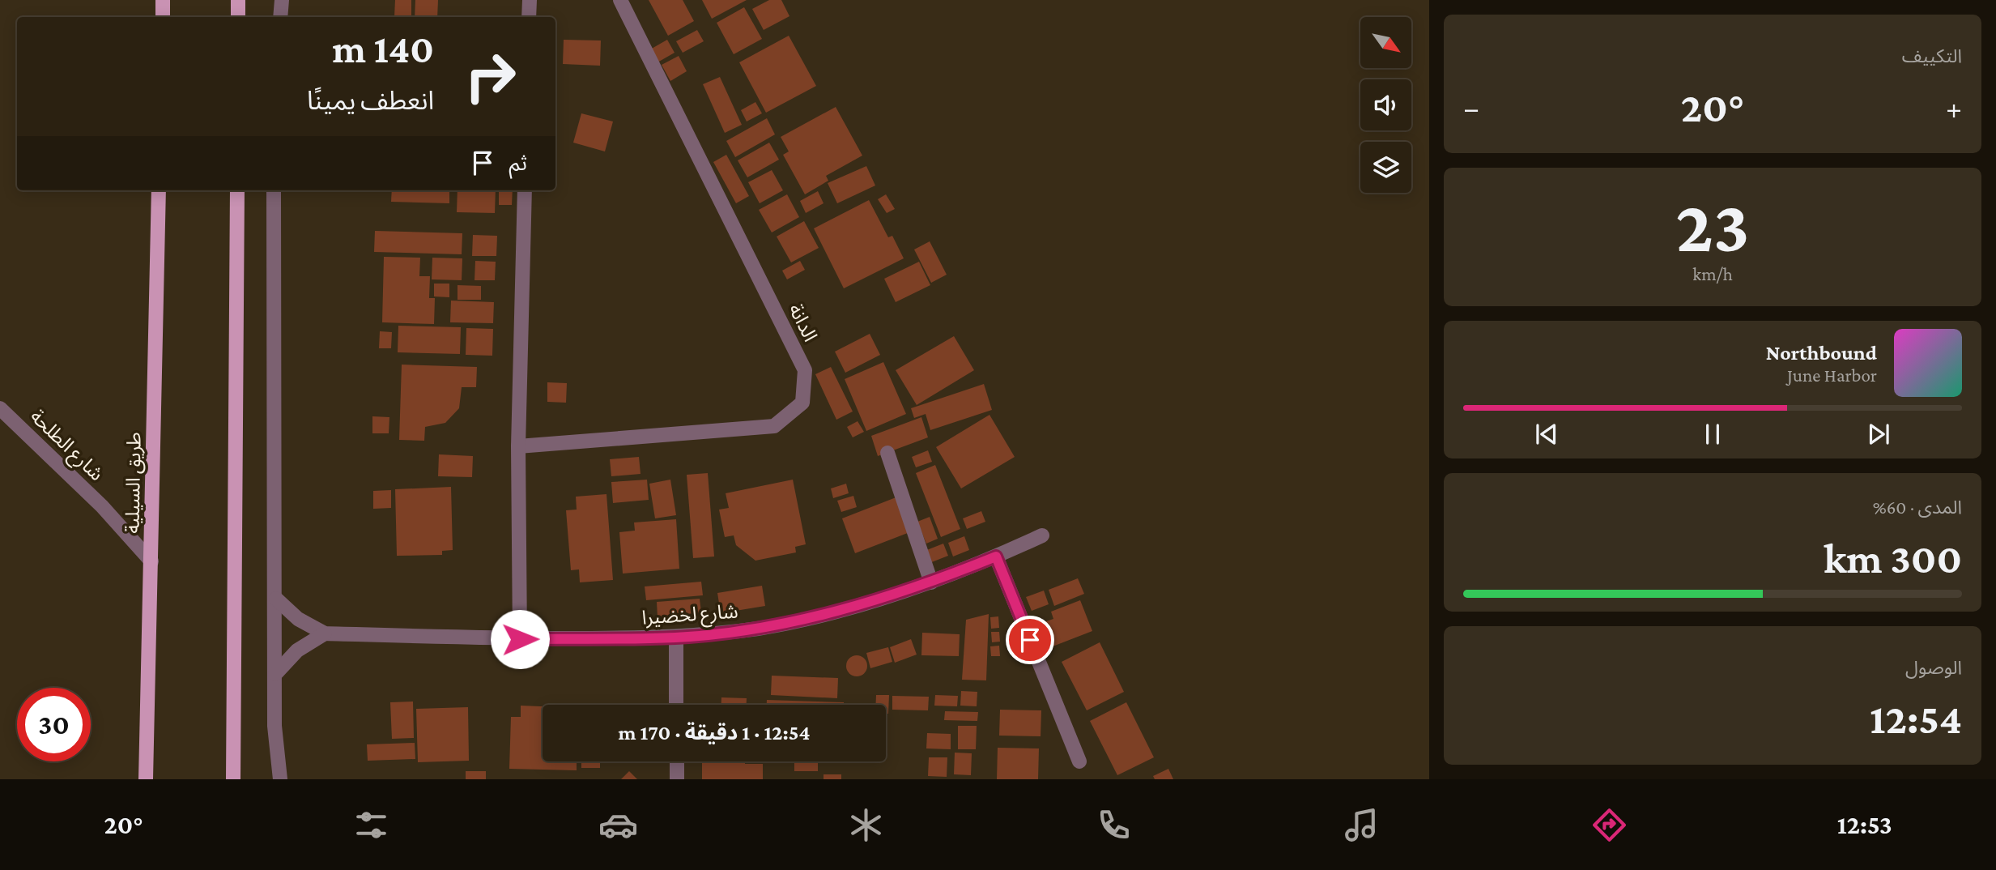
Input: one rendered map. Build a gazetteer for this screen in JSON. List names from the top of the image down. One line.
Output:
{"streets":{"main road":["طريق السيلية"],"street":["الدانة","شارع الطلحة","شارع لخضيرا"]},"crossings":[["شارع الطلحة","طريق السيلية"]],"north":"bottom right","page":{"tile":["التكييف",["23","km/h"],["المدى · 60%","300 km"],["الوصول","12:54"]],"turn":["140 m","انعطف يمينًا"],"heat":["−","20°","+"],"then":"ثم","song":["Northbound","June Harbor"],"limit":"30","trip":"12:54 · 1 دقيقة · 170 m","tabs":["12:53","20°"]}}
